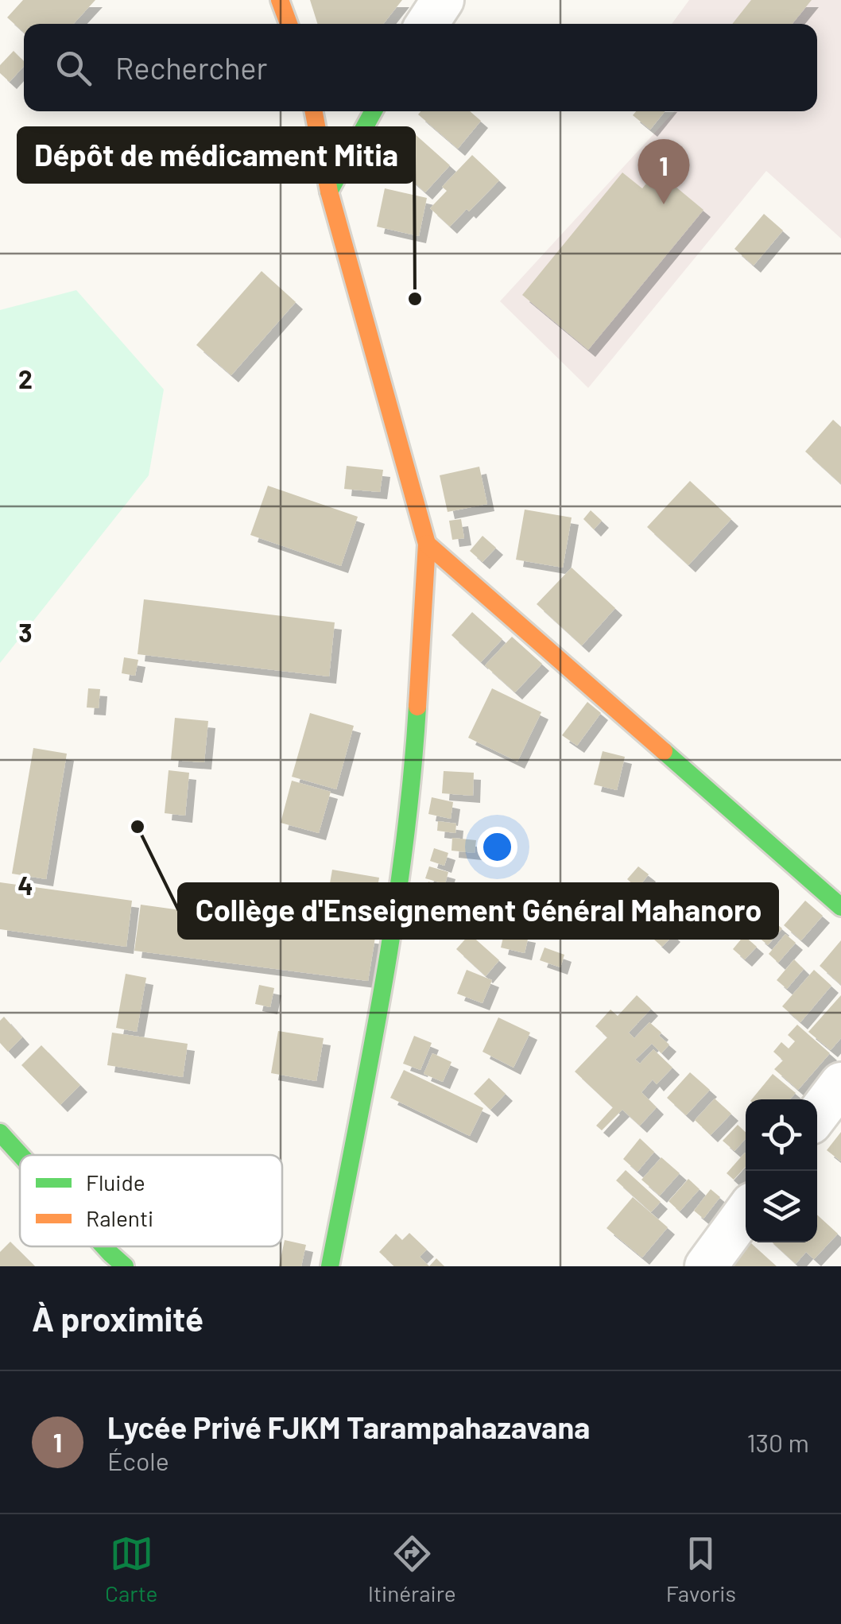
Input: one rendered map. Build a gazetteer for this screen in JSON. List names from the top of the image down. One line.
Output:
{"places":["Dépôt de médicament Mitia","Collège d'Enseignement Général Mahanoro"],"legend":["Fluide","Ralenti"],"page":{"search":"Rechercher","pins":"1","heading":"À proximité","list":[{"mark":"1","name":"Lycée Privé FJKM Tarampahazavana","note":"École","value":"130 m"}],"nav":["Carte","Itinéraire","Favoris"]},"grid":{"rows":["2","3","4"]}}
